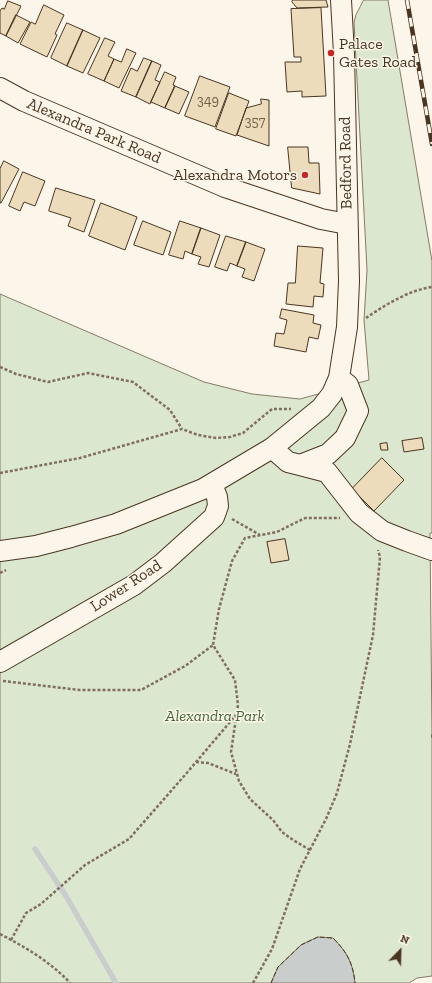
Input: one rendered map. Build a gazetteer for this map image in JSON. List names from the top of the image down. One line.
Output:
{"streets":{"street":["Alexandra Park Road","Bedford Road","Lower Road"]},"crossings":[["Alexandra Park Road","Bedford Road"],["Bedford Road","Lower Road"]],"parks":["Alexandra Park"],"places":["Palace Gates Road","Alexandra Motors"],"house_numbers":["349","357"],"north":"top right"}
